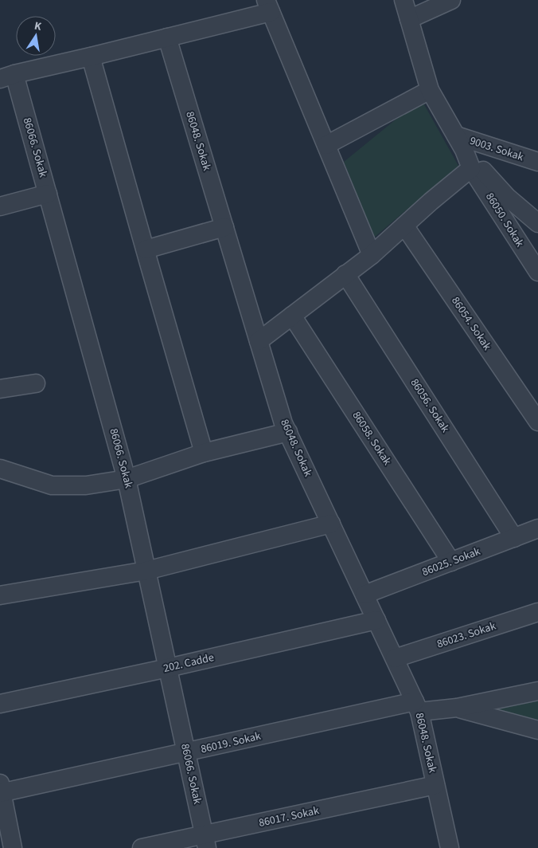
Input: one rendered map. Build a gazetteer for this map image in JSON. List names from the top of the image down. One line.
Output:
{"streets":{"street":["86048. Sokak","86066. Sokak","9003. Sokak","86050. Sokak","86054. Sokak","86056. Sokak","86058. Sokak","86025. Sokak","86023. Sokak","202. Cadde","86019. Sokak","86017. Sokak"]},"crossings":[["86048. Sokak","86025. Sokak"],["86048. Sokak","86023. Sokak"],["86048. Sokak","202. Cadde"],["86048. Sokak","86019. Sokak"],["86048. Sokak","86017. Sokak"],["86066. Sokak","202. Cadde"],["86066. Sokak","86019. Sokak"],["86066. Sokak","86017. Sokak"],["9003. Sokak","86050. Sokak"],["86056. Sokak","86025. Sokak"],["86058. Sokak","86025. Sokak"]],"north":"top"}
